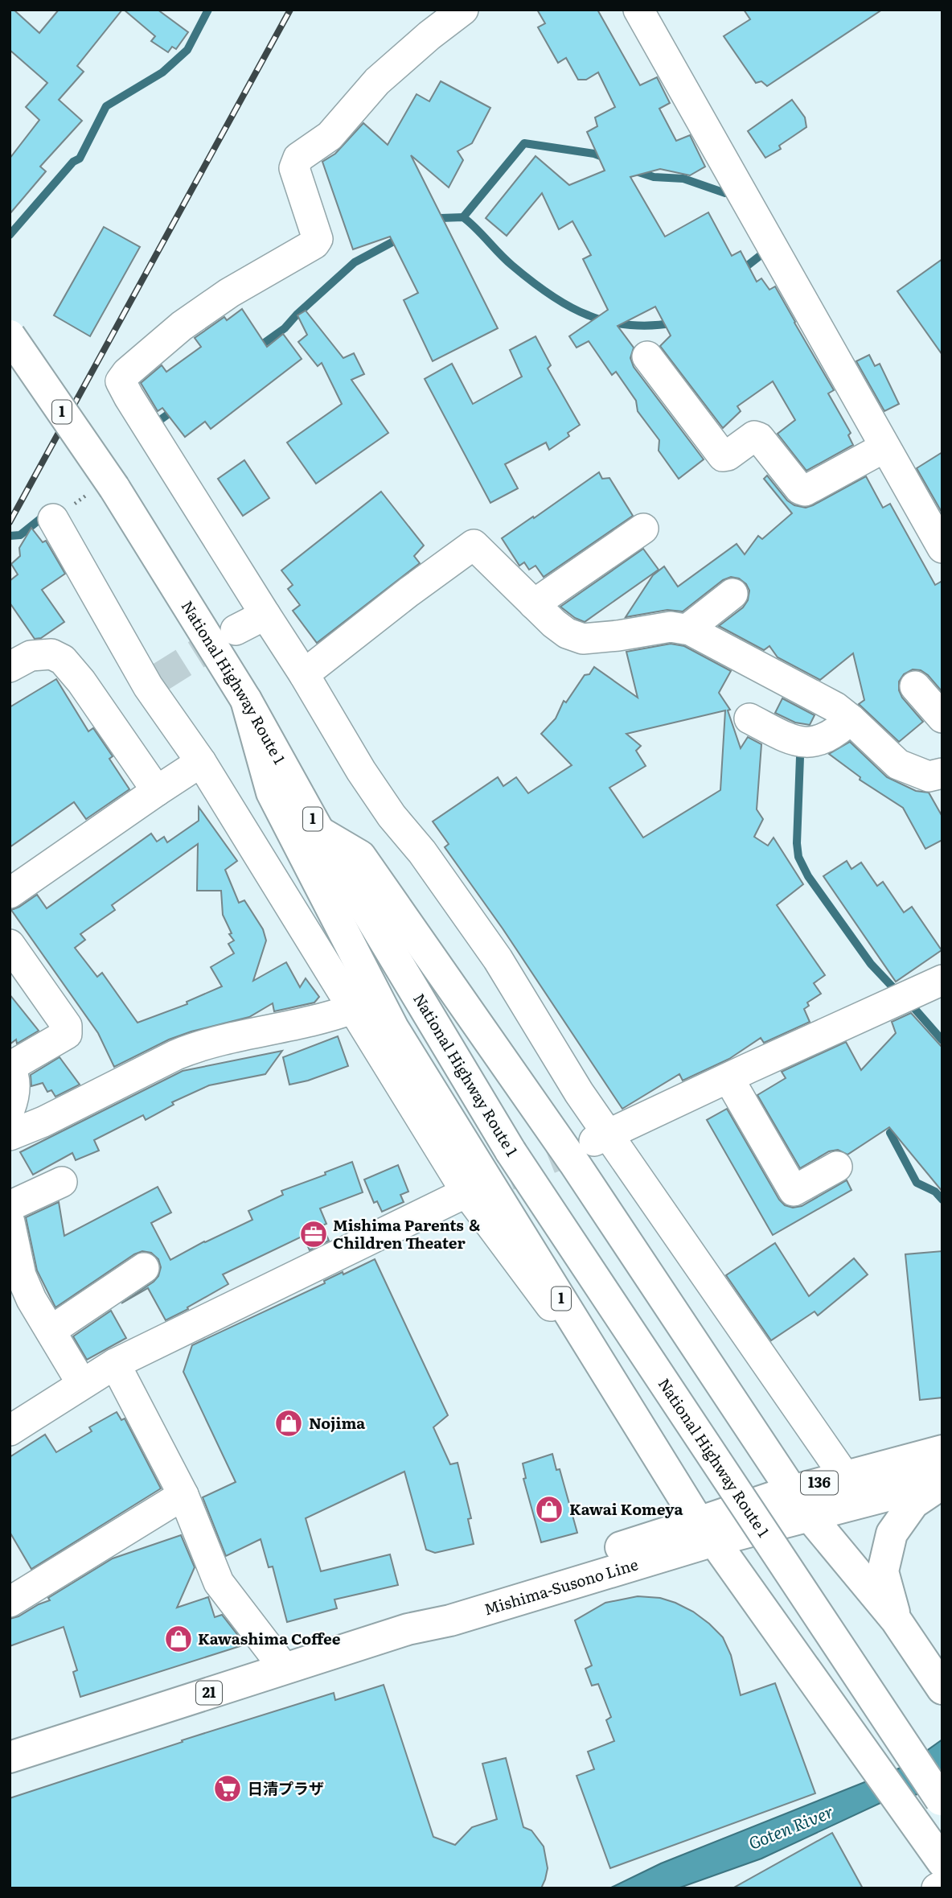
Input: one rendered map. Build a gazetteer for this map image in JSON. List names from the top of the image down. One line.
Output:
{"streets":{"main road":["1","National Highway Route 1","136","Mishima-Susono Line","21"]},"crossings":[["1","National Highway Route 1"],["1","136"],["1","Mishima-Susono Line"],["136","Mishima-Susono Line"]],"water":["Goten River"],"places":{"office":["Mishima Parents ＆ Children Theater"],"shop":["Nojima","Kawai Komeya","Kawashima Coffee"],"supermarket":["日清プラザ"]}}
